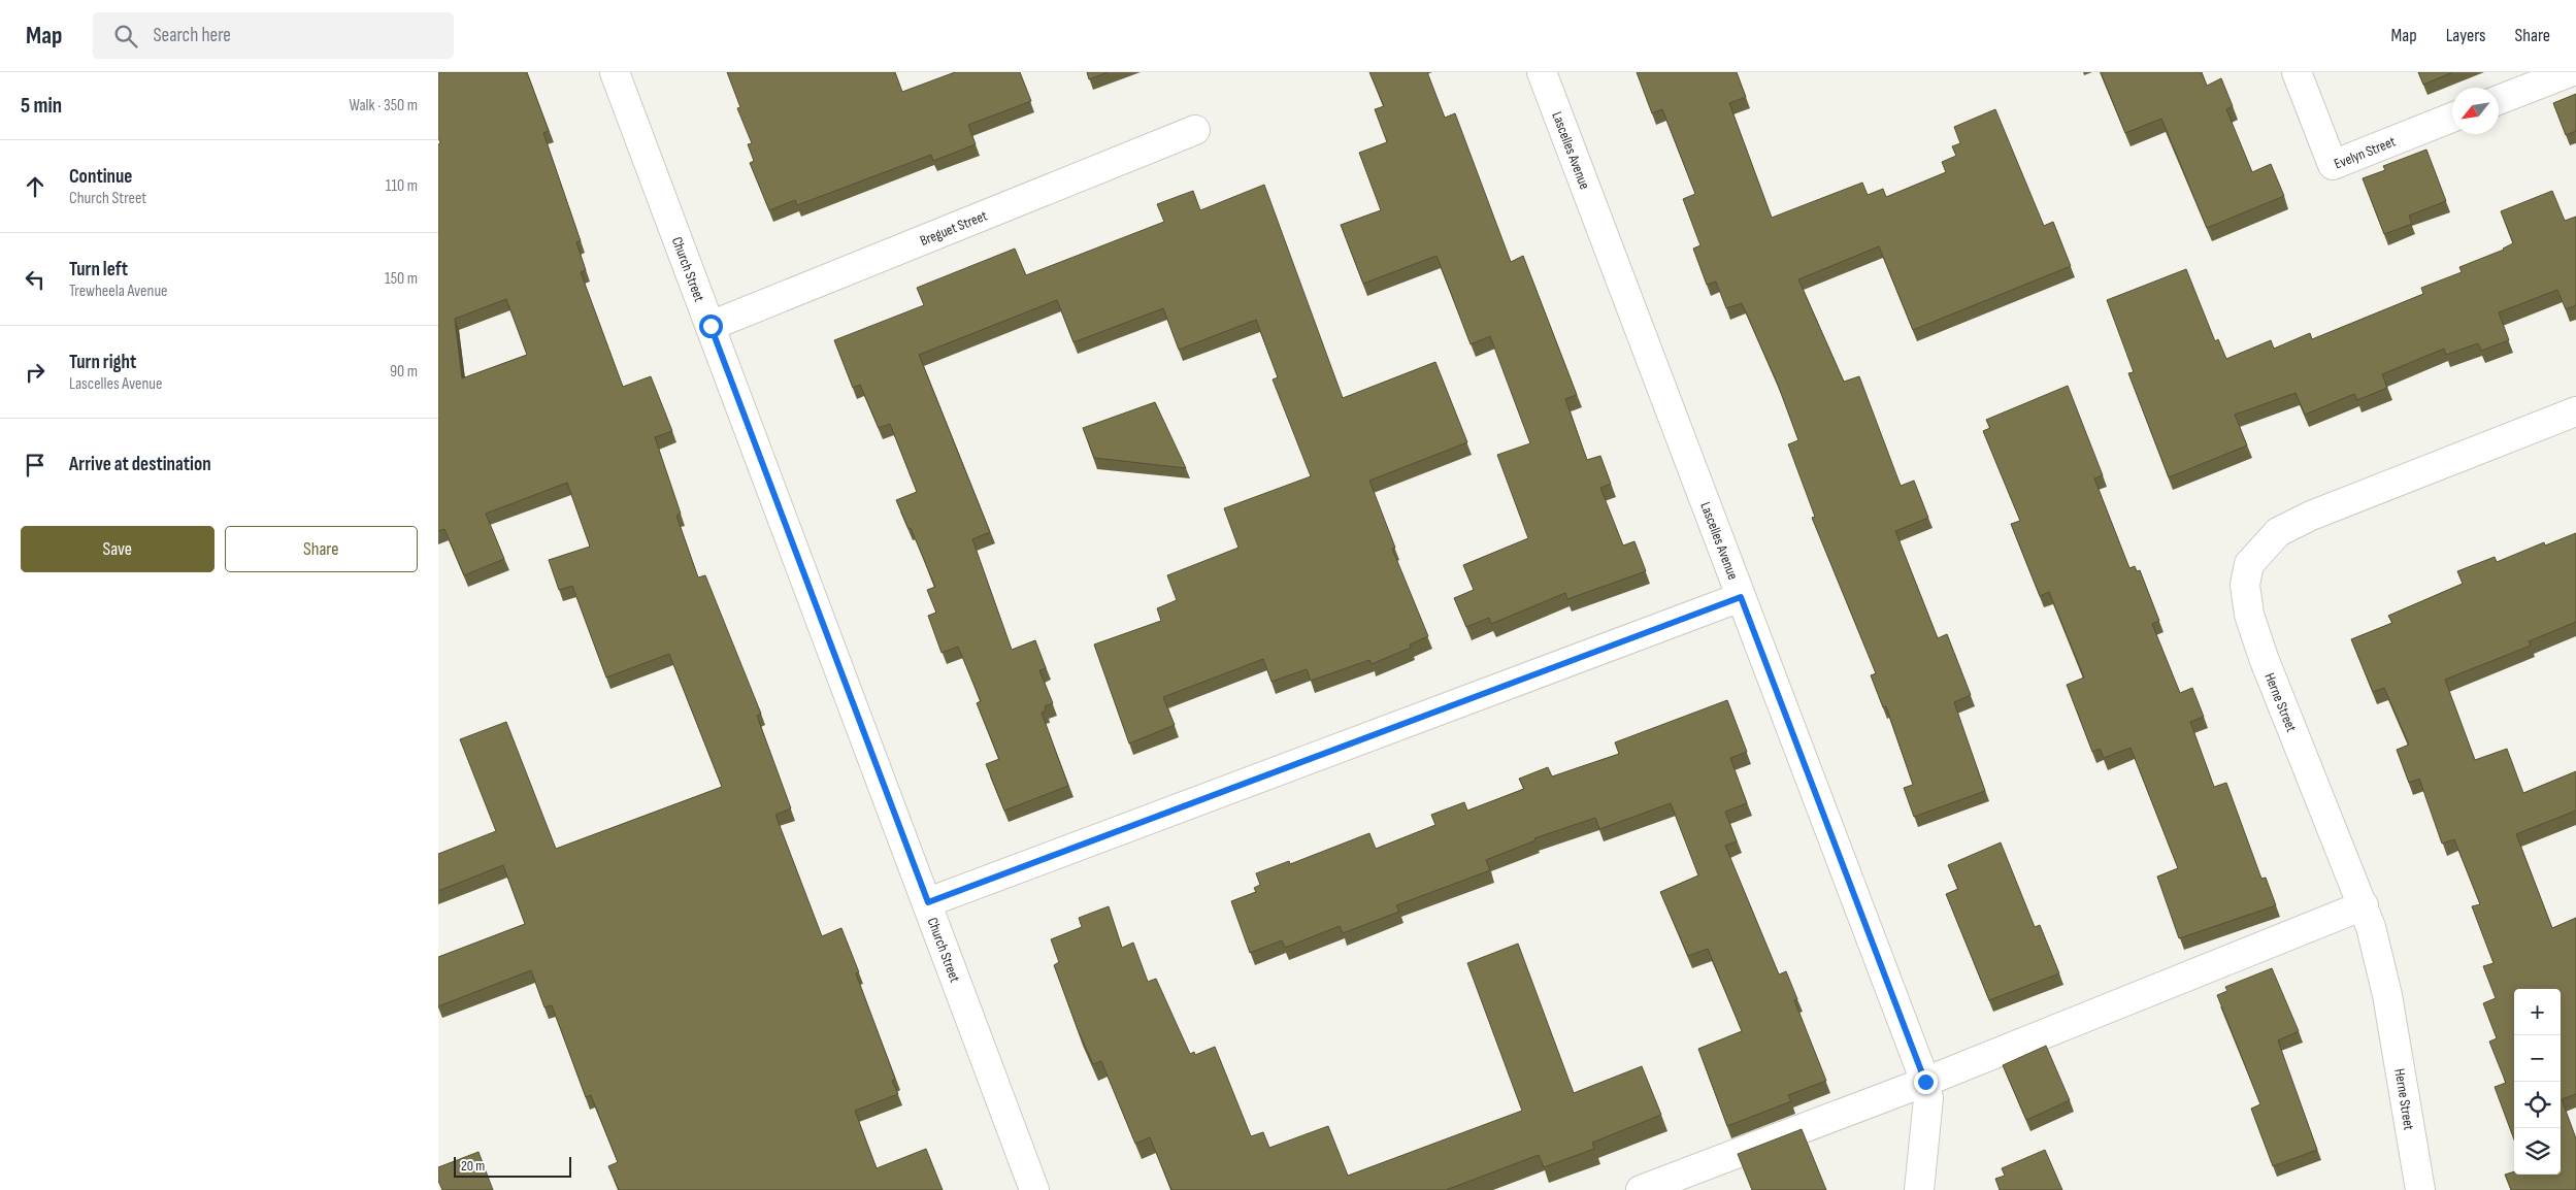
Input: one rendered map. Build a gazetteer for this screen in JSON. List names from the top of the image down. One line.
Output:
{"streets":{"street":["Evelyn Street","Lascelles Avenue","Breguet Street","Church Street","Herne Street"]},"crossings":[["Breguet Street","Church Street"]],"scale_bar":"20 m","north":"bottom left","page":{"header":"Map","search":"Search here","nav":["Map","Layers","Share"],"heading":["5 min","Walk · 350 m"],"list":[["Continue","Church Street","110 m"],["Turn left","Trewheela Avenue","150 m"],["Turn right","Lascelles Avenue","90 m"],"Arrive at destination"],"buttons":["Save","Share"],"map_buttons":["+","−"],"scale":"20 m"}}
